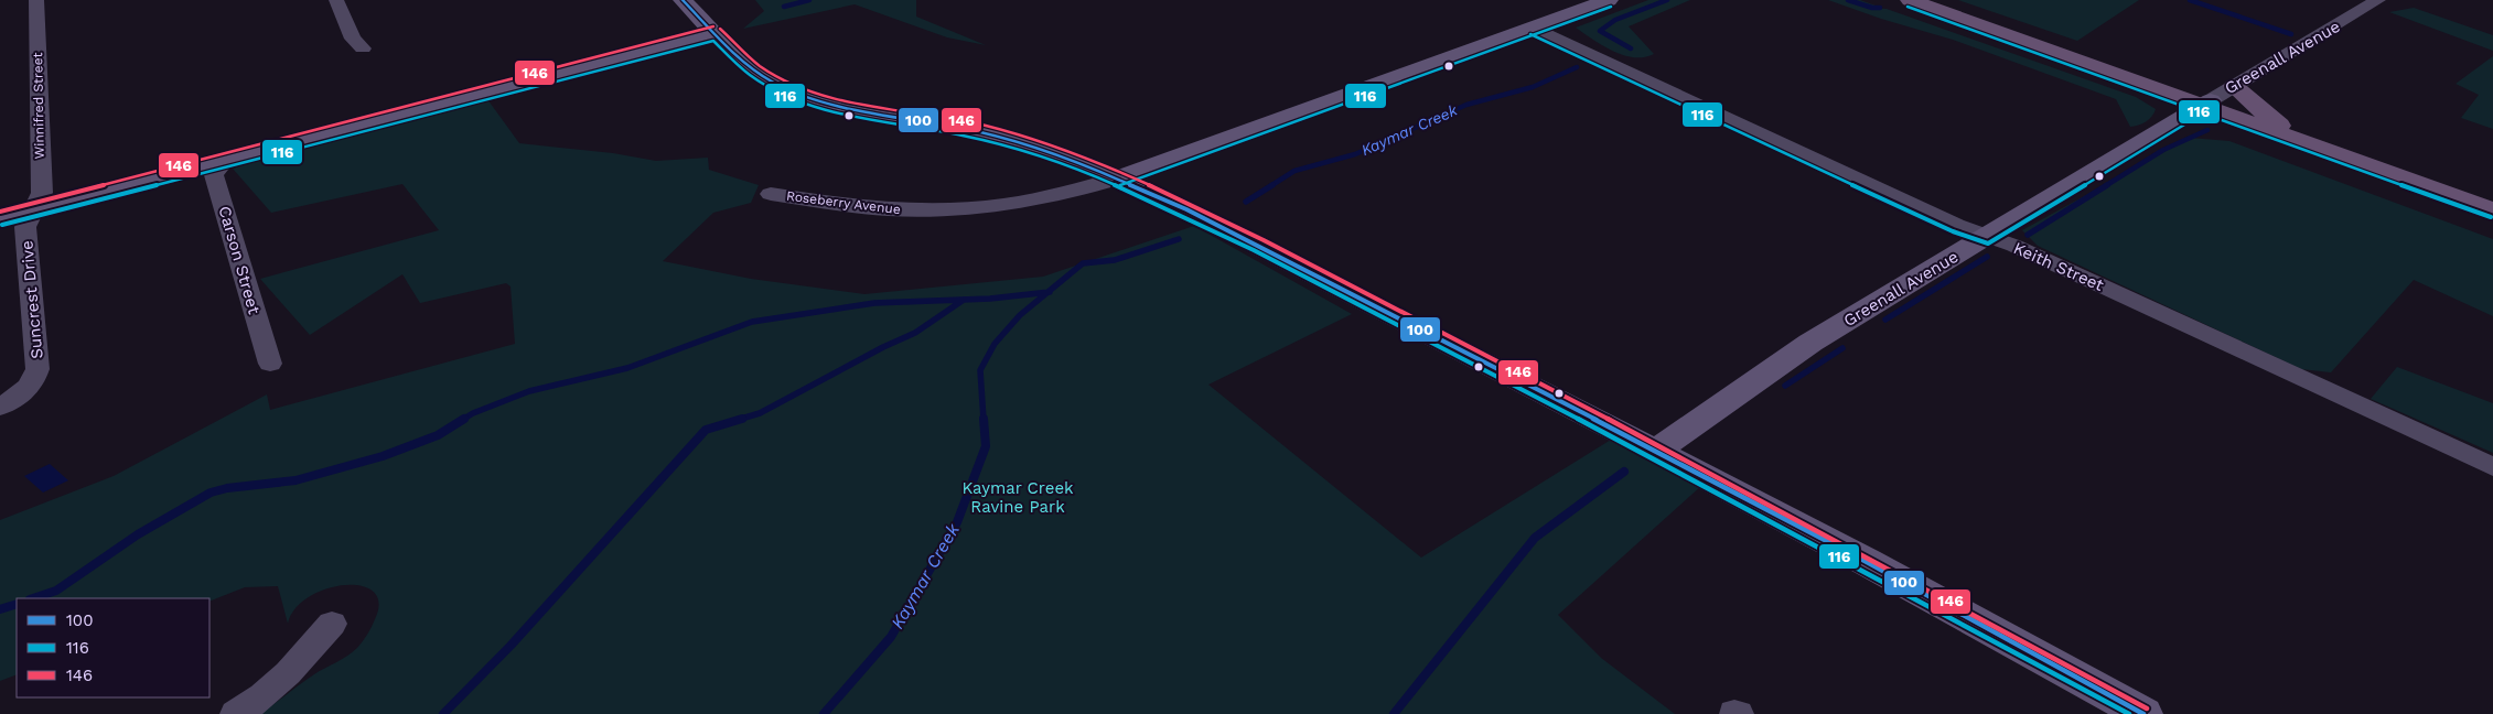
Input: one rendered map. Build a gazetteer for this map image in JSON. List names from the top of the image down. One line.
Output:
{"streets":{"street":["Greenall Avenue","Winnifred Street","Roseberry Avenue","Carson Street","Keith Street","Suncrest Drive"]},"crossings":[["Greenall Avenue","Keith Street"],["Winnifred Street","Suncrest Drive"],["Roseberry Avenue","Keith Street"]],"water":["Kaymar Creek"],"parks":["Kaymar Creek Ravine Park"],"lines":["transit line 100","transit line 116","transit line 146"],"legend":["100","116","146"]}
